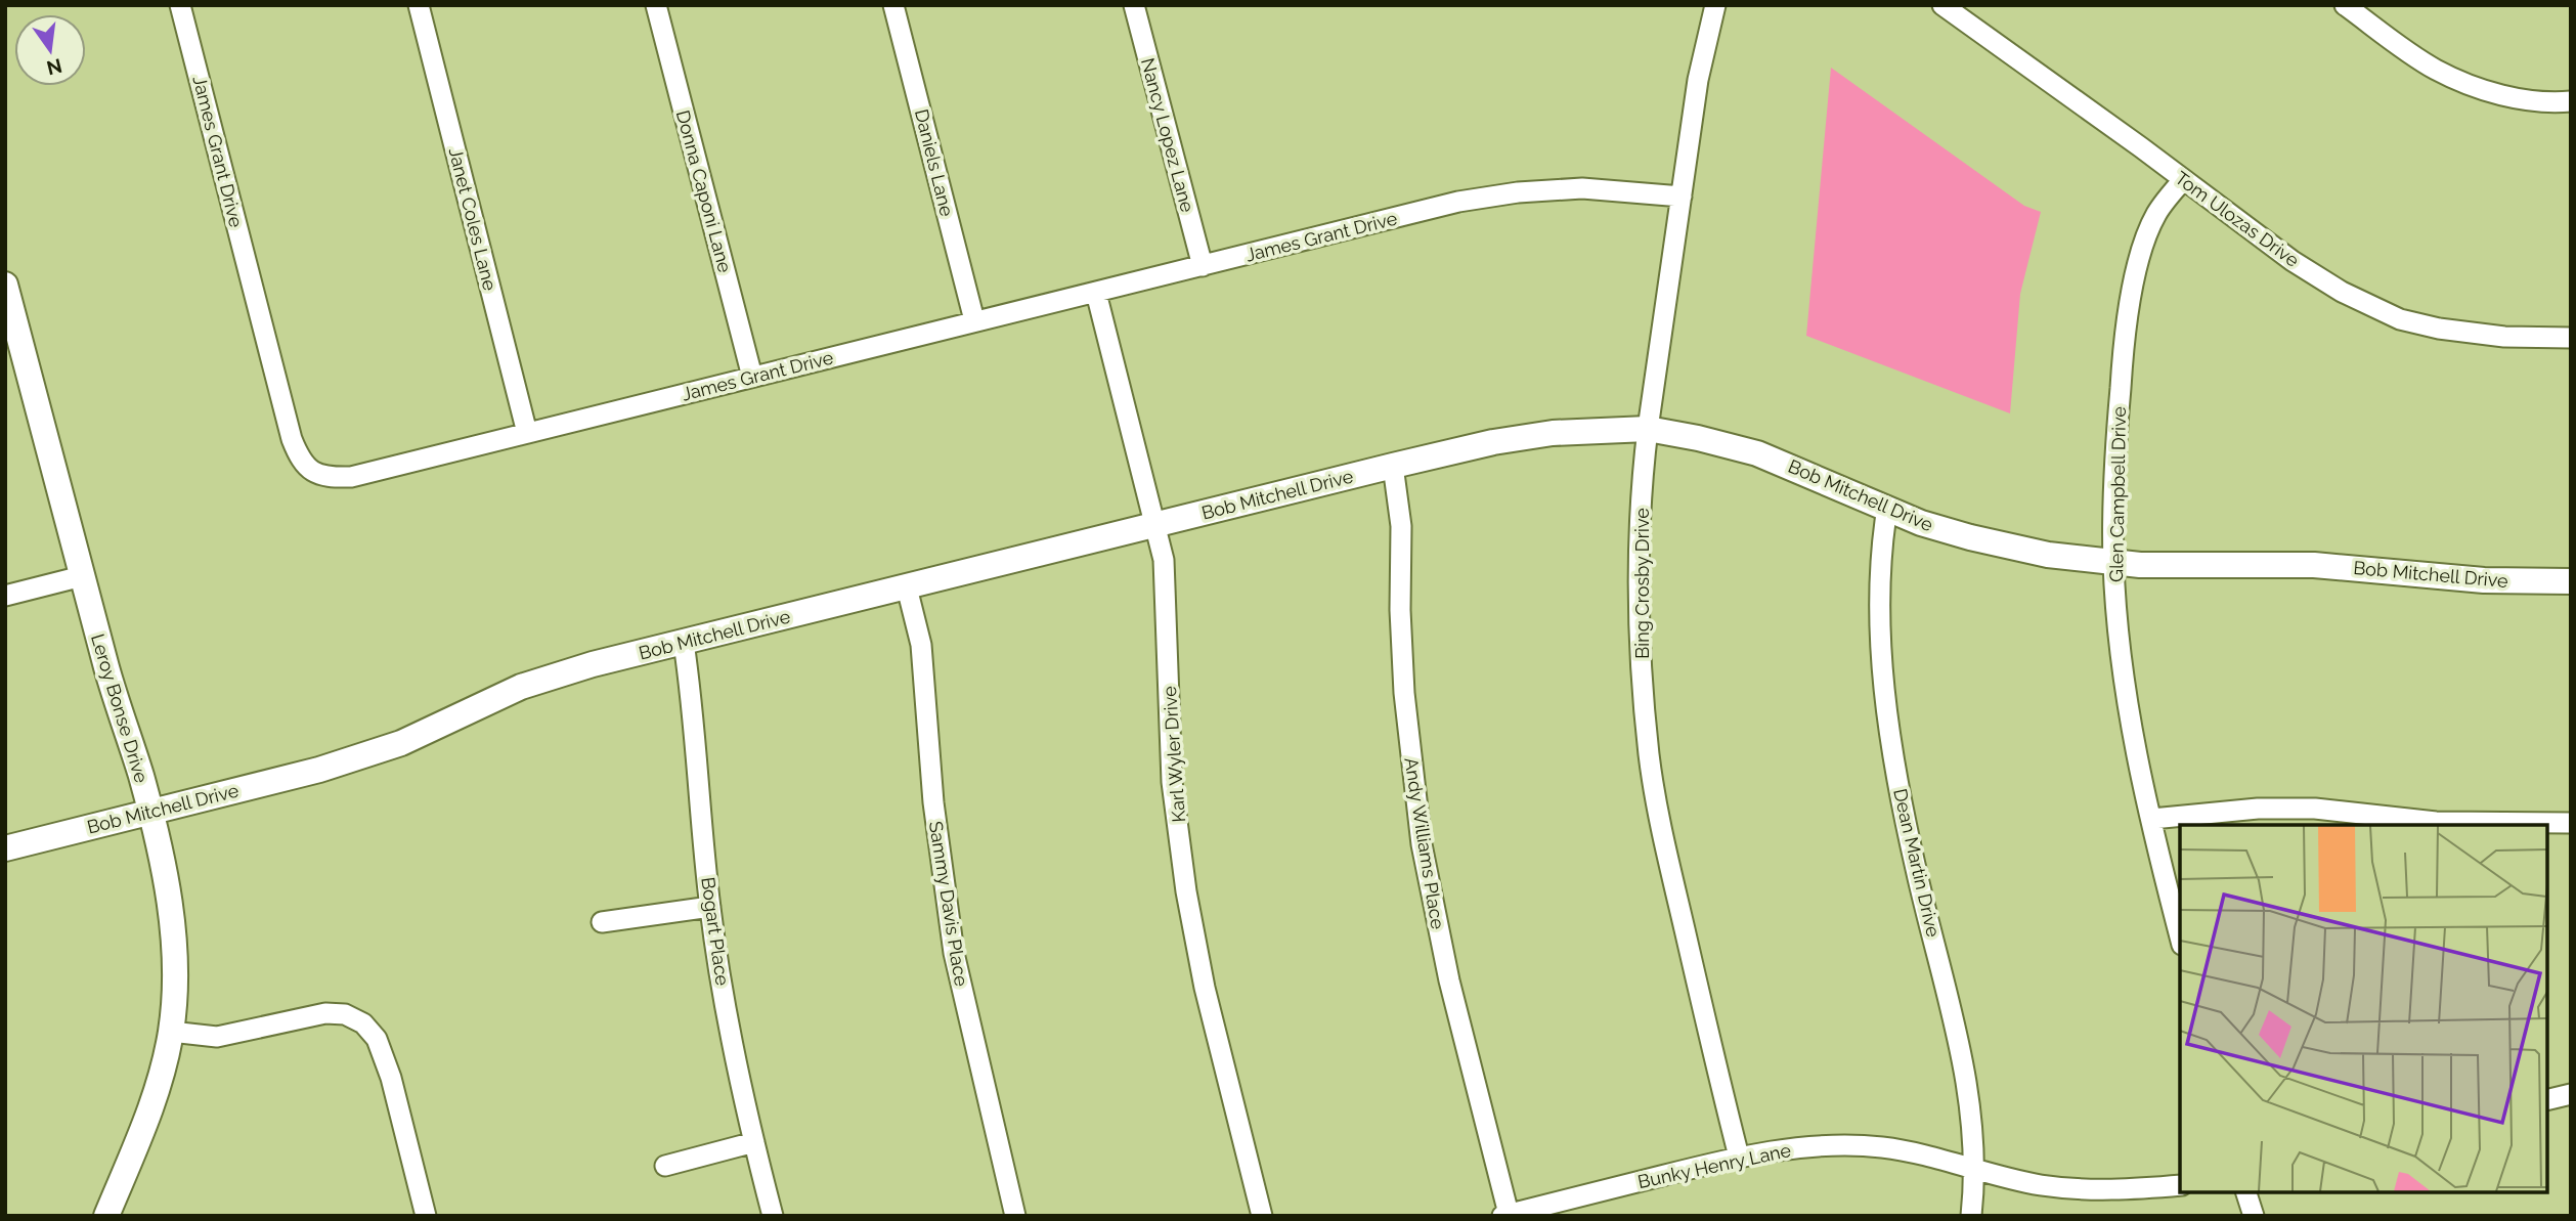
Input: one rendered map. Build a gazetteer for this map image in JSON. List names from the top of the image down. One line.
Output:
{"streets":{"street":["Nancy Lopez Lane","James Grant Drive","Daniels Lane","Donna Caponi Lane","Janet Coles Lane","Tom Ulozas Drive","Bob Mitchell Drive","Glen Campbell Drive","Bing Crosby Drive","Leroy Bonse Drive","Karl Wyler Drive","Andy Williams Place","Dean Martin Drive","Sammy Davis Place","Bogart Place","Bunky Henry Lane"]},"crossings":[["Nancy Lopez Lane","James Grant Drive"],["James Grant Drive","Daniels Lane"],["James Grant Drive","Donna Caponi Lane"],["James Grant Drive","Janet Coles Lane"],["James Grant Drive","Bing Crosby Drive"],["James Grant Drive","Karl Wyler Drive"],["Tom Ulozas Drive","Glen Campbell Drive"],["Bob Mitchell Drive","Glen Campbell Drive"],["Bob Mitchell Drive","Bing Crosby Drive"],["Bob Mitchell Drive","Leroy Bonse Drive"],["Bob Mitchell Drive","Karl Wyler Drive"],["Bob Mitchell Drive","Andy Williams Place"],["Bob Mitchell Drive","Dean Martin Drive"],["Bob Mitchell Drive","Sammy Davis Place"],["Bob Mitchell Drive","Bogart Place"],["Bing Crosby Drive","Bunky Henry Lane"],["Andy Williams Place","Bunky Henry Lane"],["Dean Martin Drive","Bunky Henry Lane"]],"north":"bottom"}
